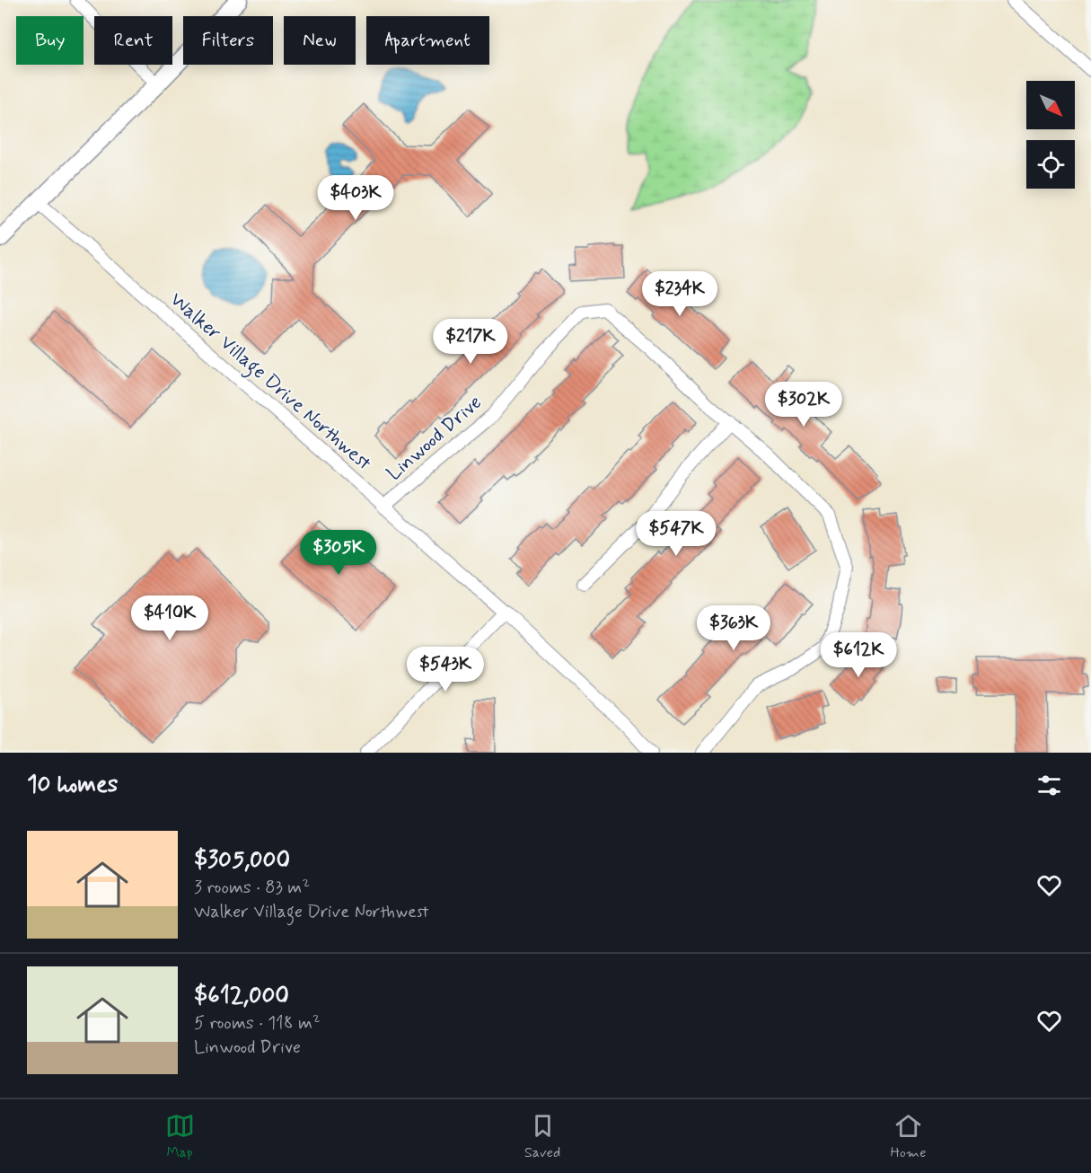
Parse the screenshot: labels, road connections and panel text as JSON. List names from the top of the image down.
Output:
{
  "streets": {
    "street": ["Walker Village Drive Northwest", "Linwood Drive"]
  },
  "crossings": [
    ["Walker Village Drive Northwest", "Linwood Drive"]
  ],
  "north": "bottom right",
  "page": {
    "chip": [
      "Buy",
      "Rent",
      "Filters",
      "New",
      "Apartment"
    ],
    "price": [
      "$403K",
      "$234K",
      "$217K",
      "$302K",
      "$547K",
      "$305K",
      "$410K",
      "$363K",
      "$612K",
      "$543K"
    ],
    "heading": "10 homes",
    "list": [
      {
        "name": "$305,000",
        "note": "3 rooms · 83 m² · Walker Village Drive Northwest"
      },
      {
        "name": "$612,000",
        "note": "5 rooms · 118 m² · Linwood Drive"
      }
    ],
    "tabs": ["Map", "Saved", "Home"]
  }
}
